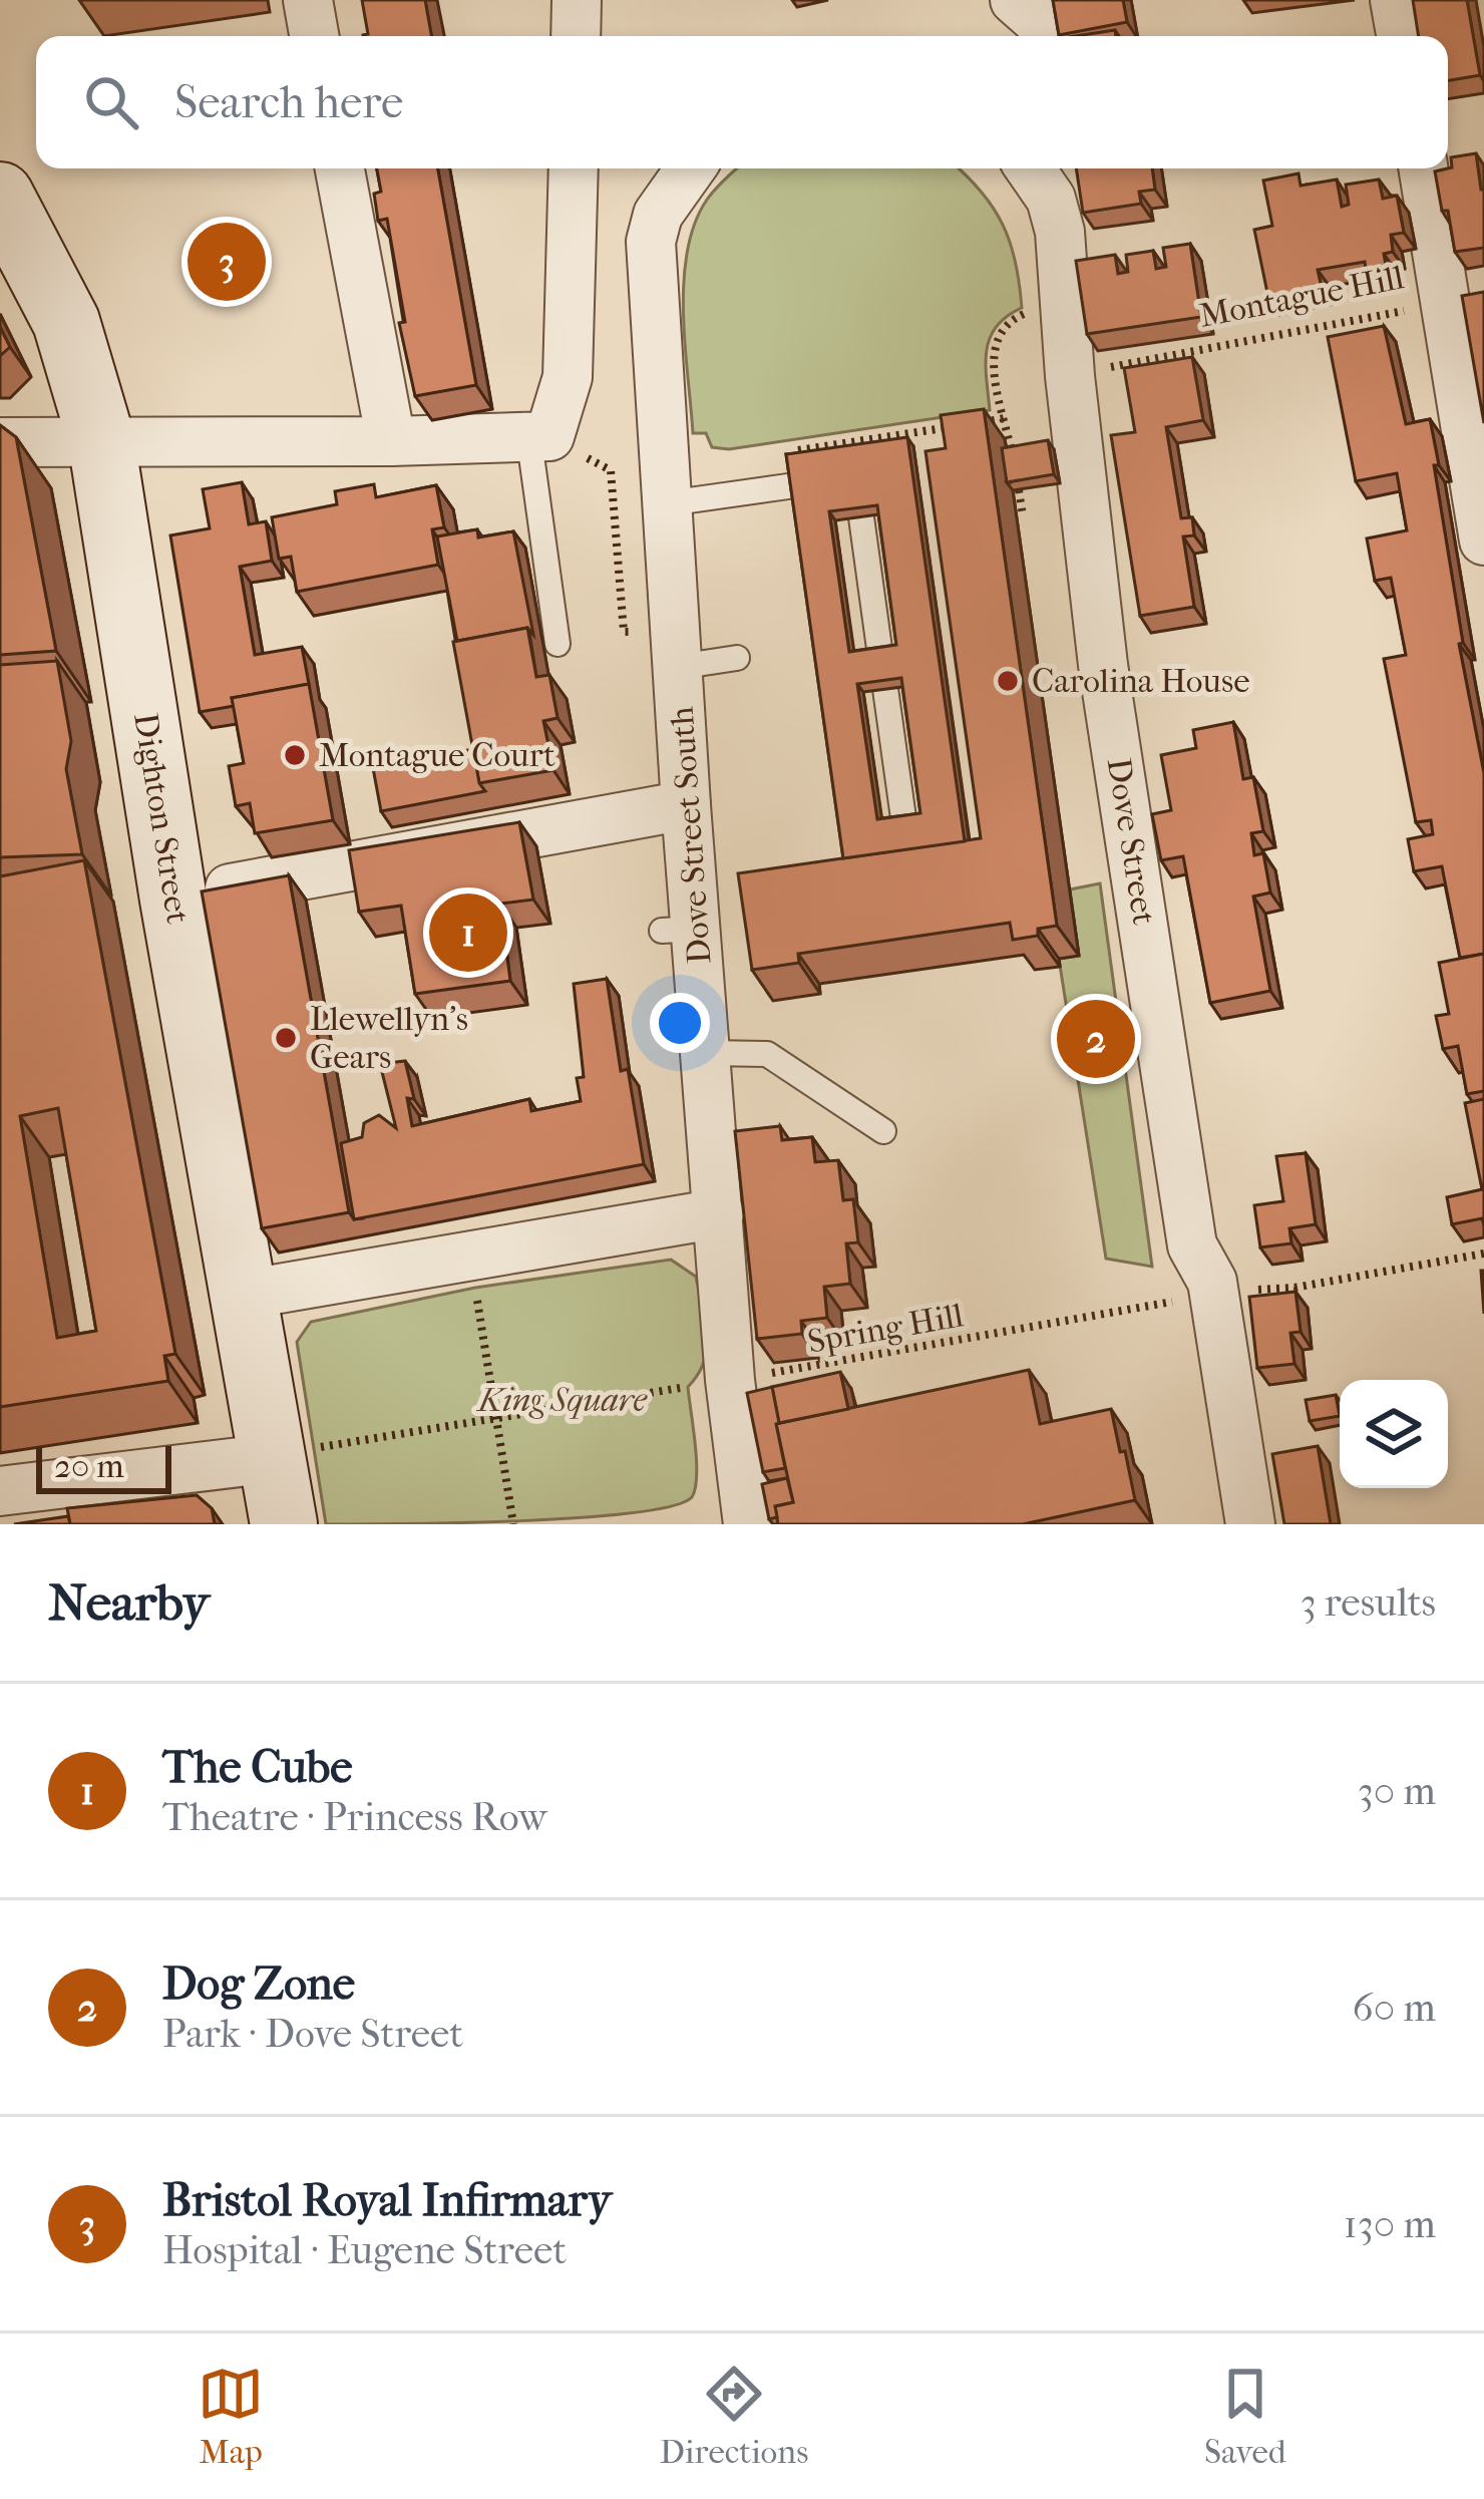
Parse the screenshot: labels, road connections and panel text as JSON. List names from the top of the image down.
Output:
{
  "streets": {
    "main road": ["Dighton Street"],
    "street": ["Dove Street South", "Dove Street"],
    "path": ["Montague Hill", "Spring Hill"]
  },
  "crossings": [
    ["Dighton Street", "Spring Hill"],
    ["Dove Street South", "Spring Hill"]
  ],
  "parks": ["King Square"],
  "places": ["Carolina House", "Montague Court", "Llewellyn's Gears"],
  "scale_bar": "20 m",
  "page": {
    "search": "Search here",
    "pins": ["3", "1", "2"],
    "scale": "20 m",
    "heading": ["Nearby", "3 results"],
    "list": [
      {
        "mark": "1",
        "name": "The Cube",
        "note": "Theatre · Princess Row",
        "value": "30 m"
      },
      {
        "mark": "2",
        "name": "Dog Zone",
        "note": "Park · Dove Street",
        "value": "60 m"
      },
      {
        "mark": "3",
        "name": "Bristol Royal Infirmary",
        "note": "Hospital · Eugene Street",
        "value": "130 m"
      }
    ],
    "nav": ["Map", "Directions", "Saved"]
  }
}
